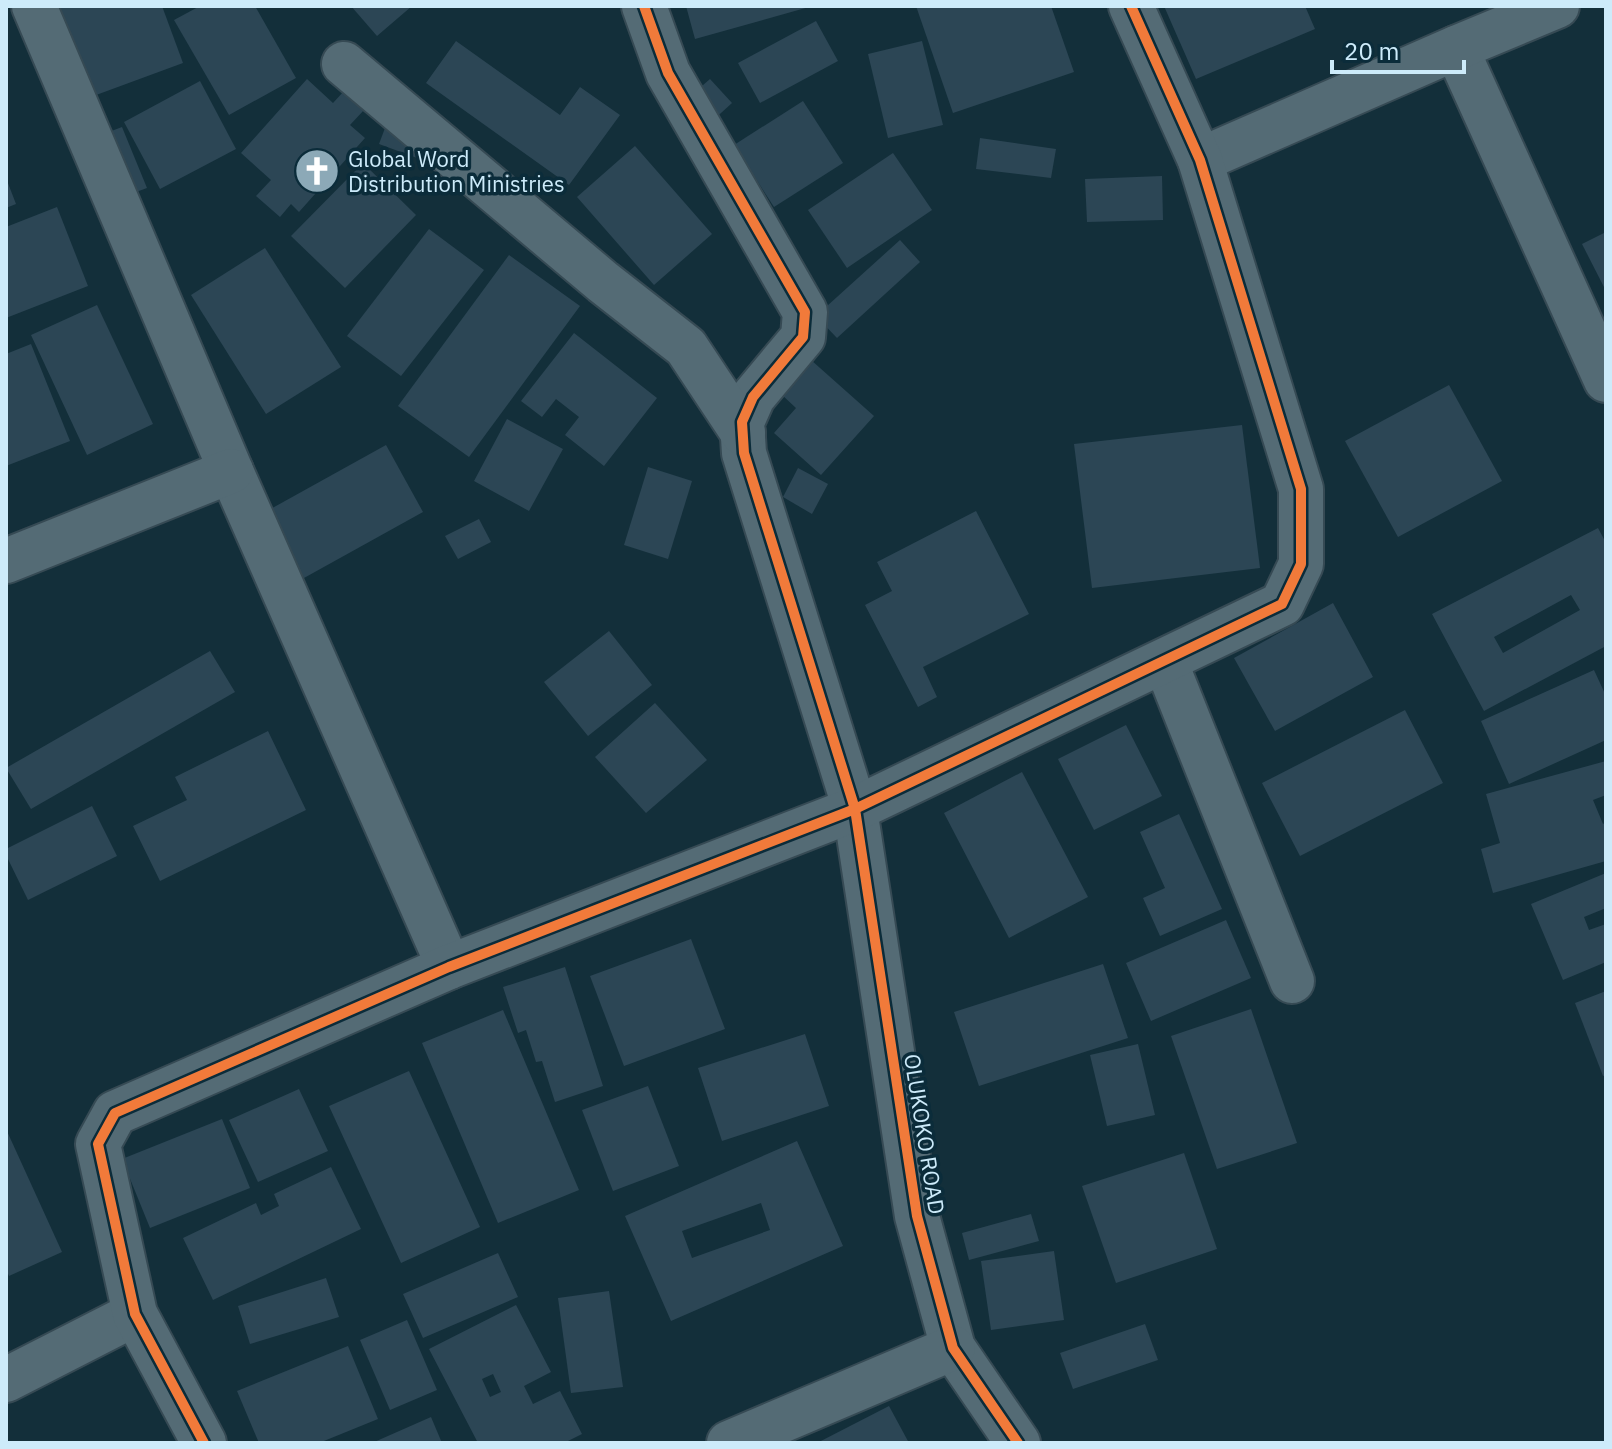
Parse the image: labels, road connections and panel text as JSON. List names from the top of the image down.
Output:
{
  "streets": {
    "street": ["OLUKOKO ROAD"]
  },
  "places": {
    "church": ["Global Word Distribution Ministries"]
  },
  "scale_bar": "20 m"
}
